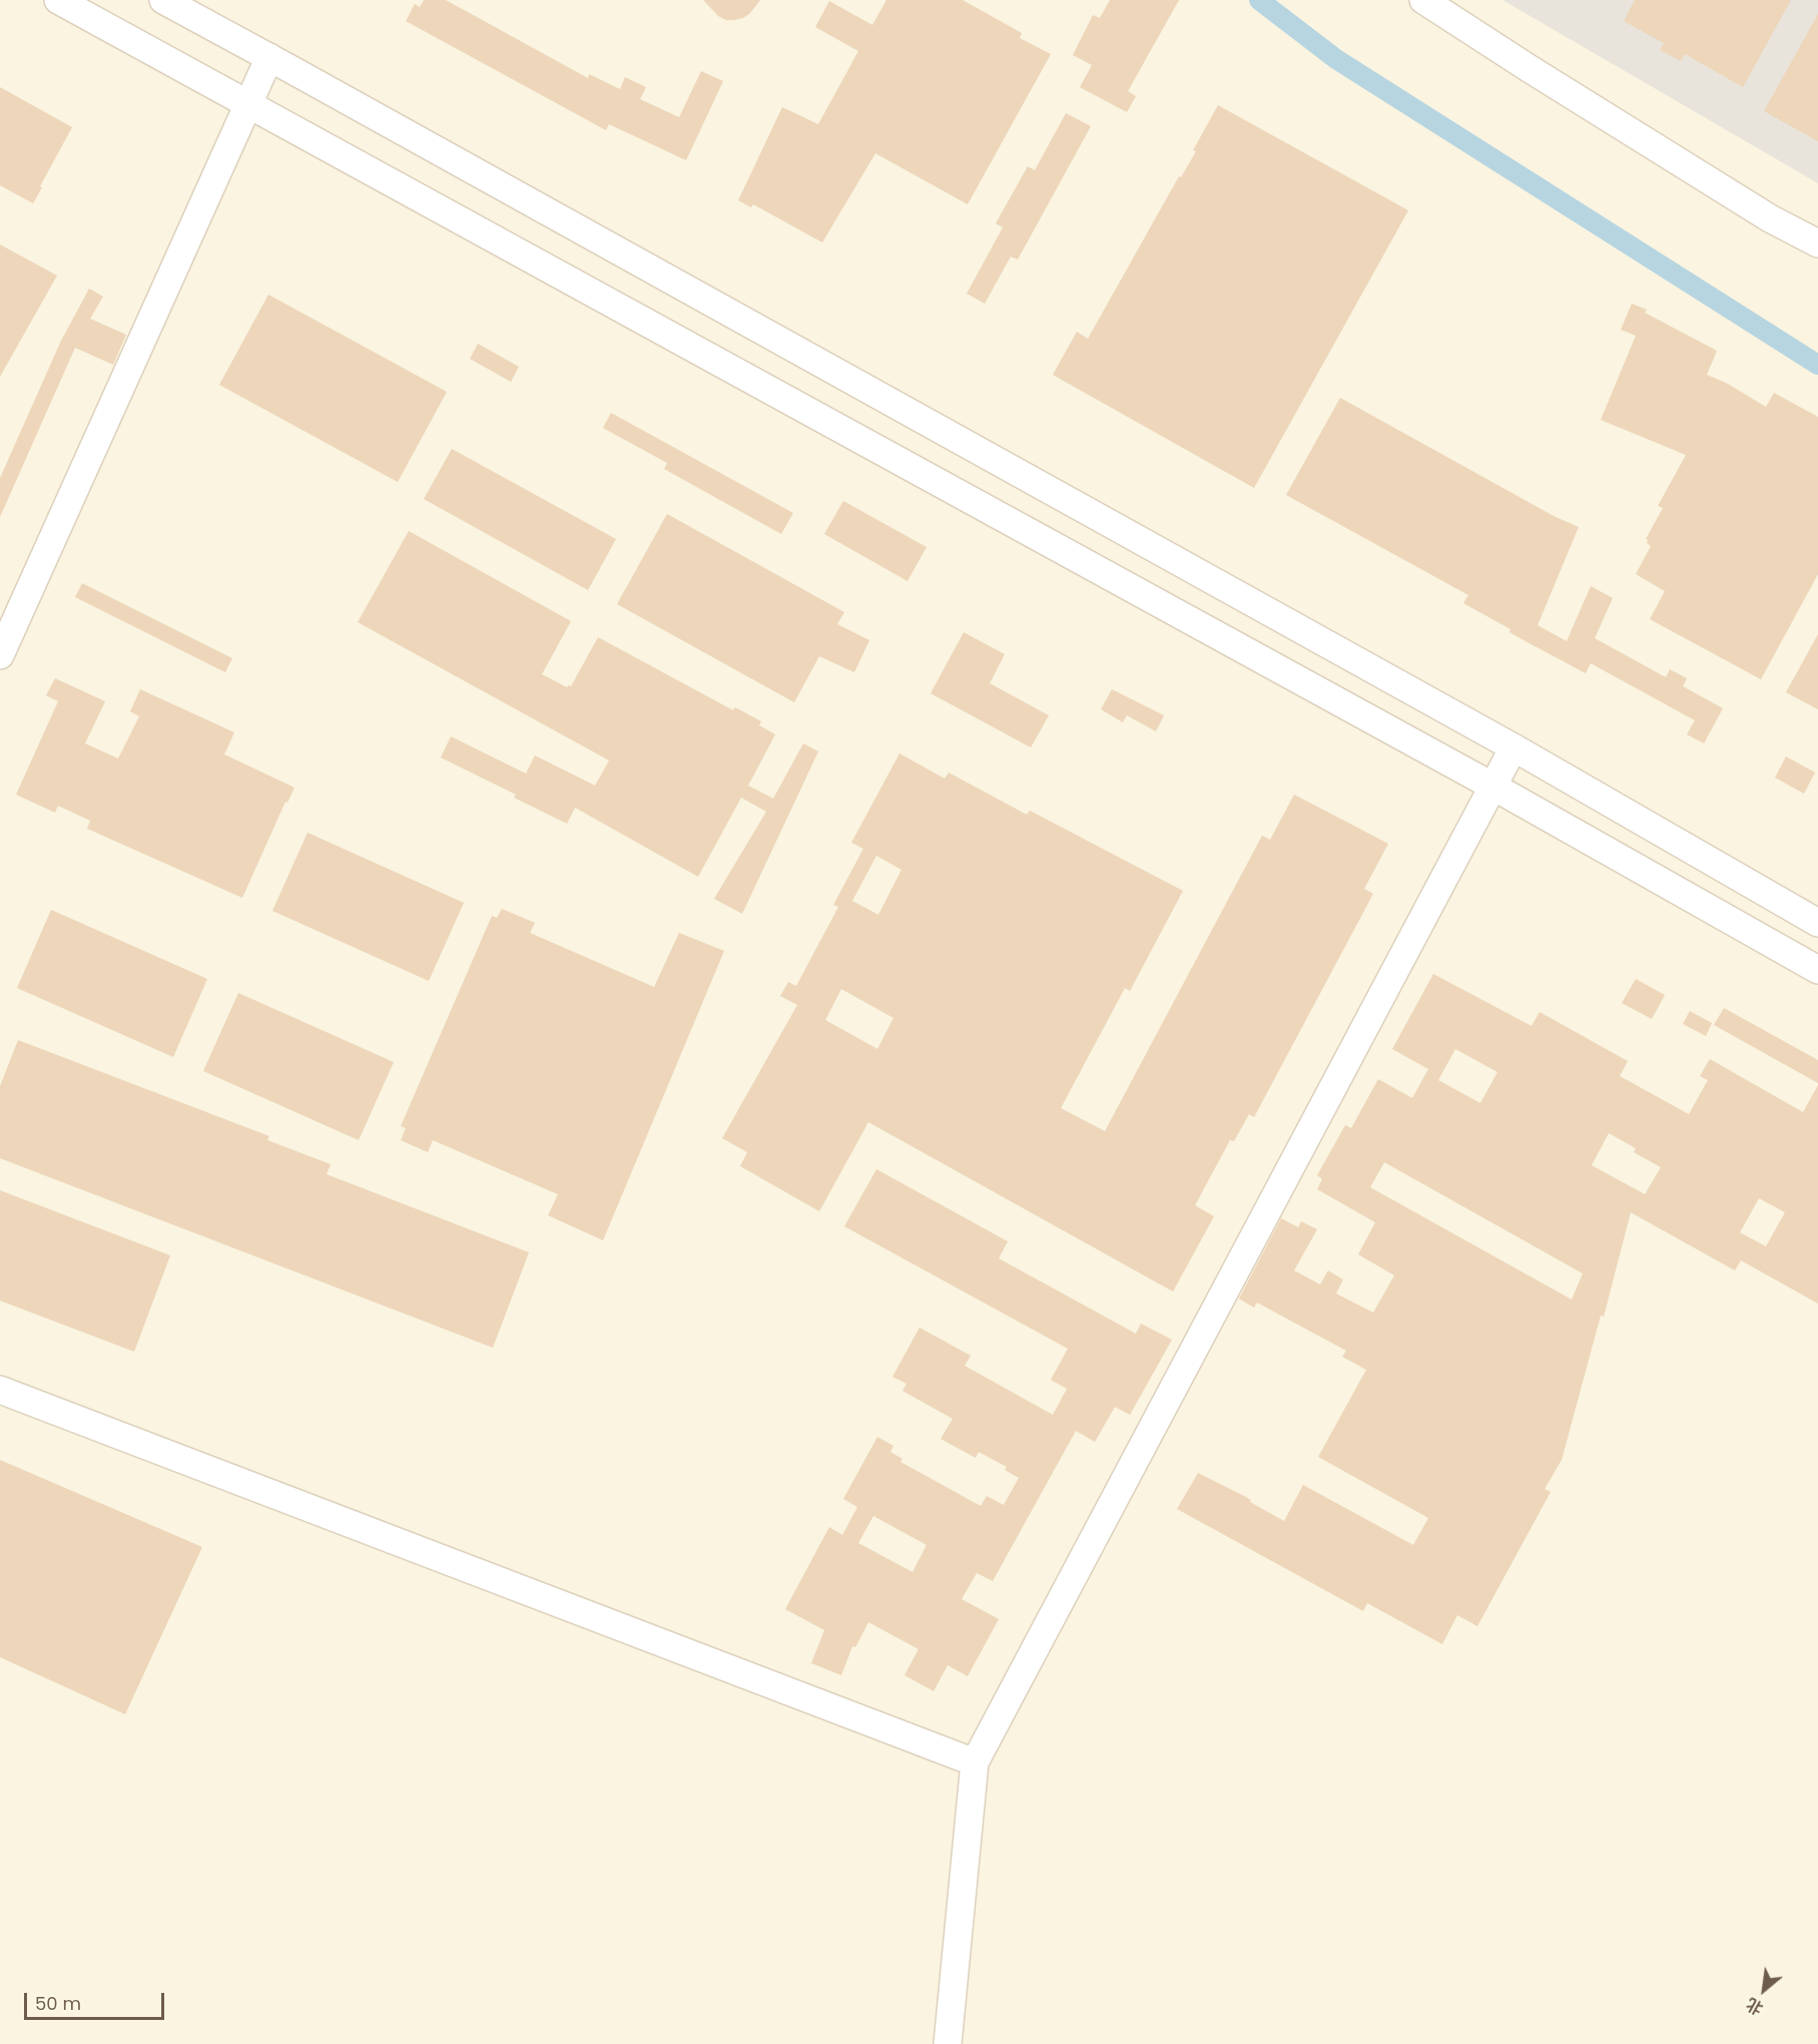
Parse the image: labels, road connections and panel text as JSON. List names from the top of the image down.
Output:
{
  "scale_bar": "50 m",
  "north": "bottom left"
}
